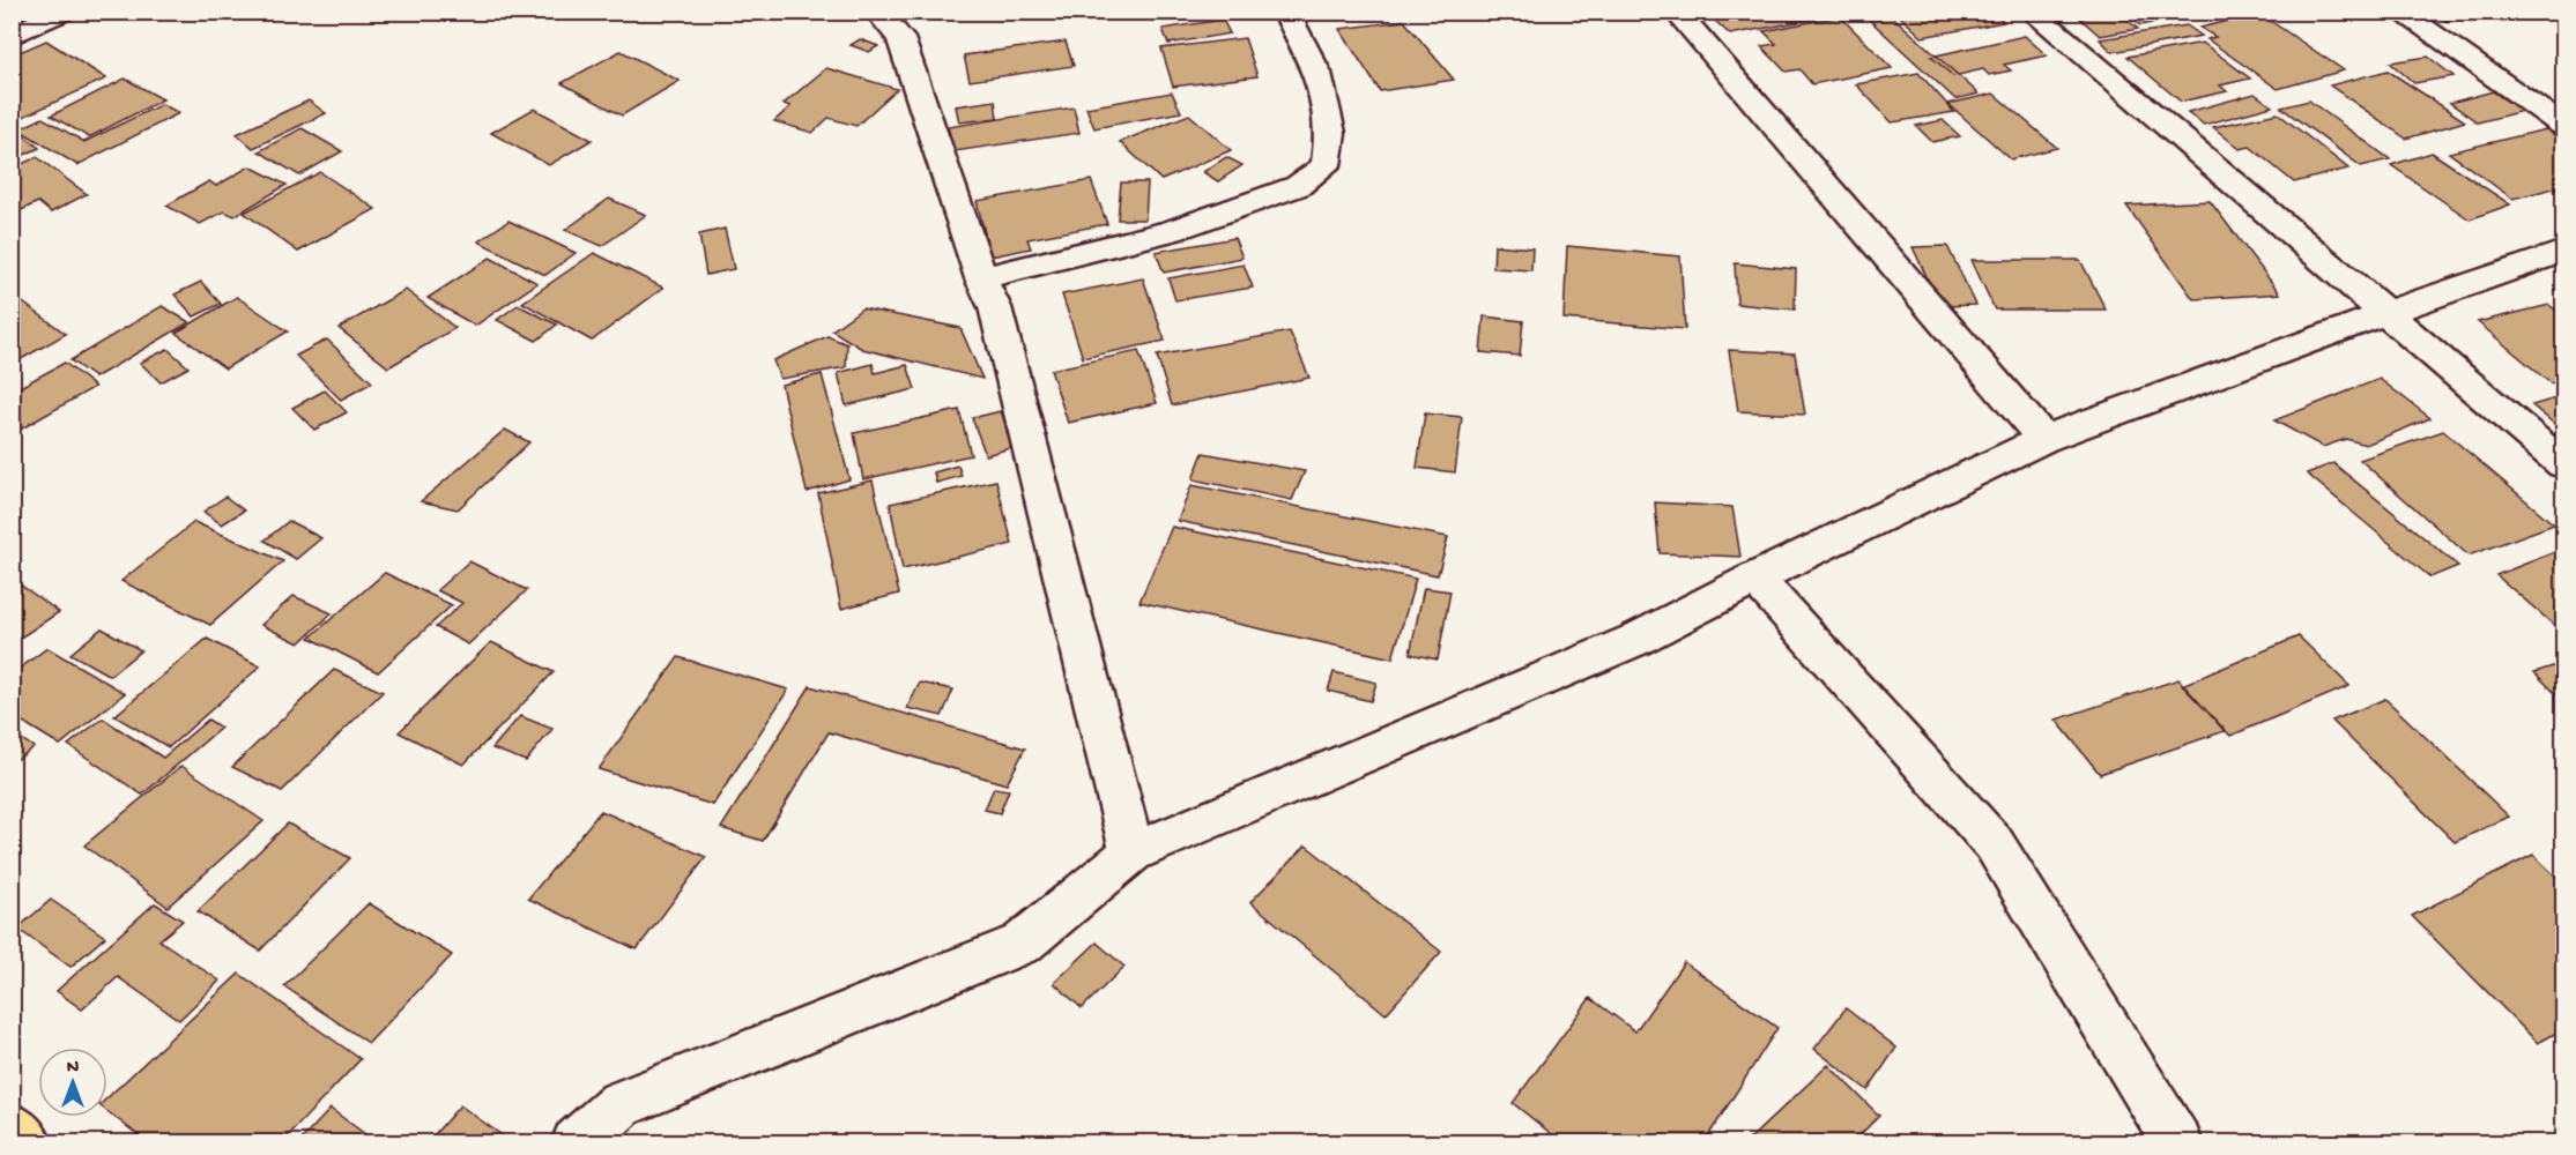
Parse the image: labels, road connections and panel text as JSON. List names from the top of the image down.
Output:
{
  "north": "top"
}
